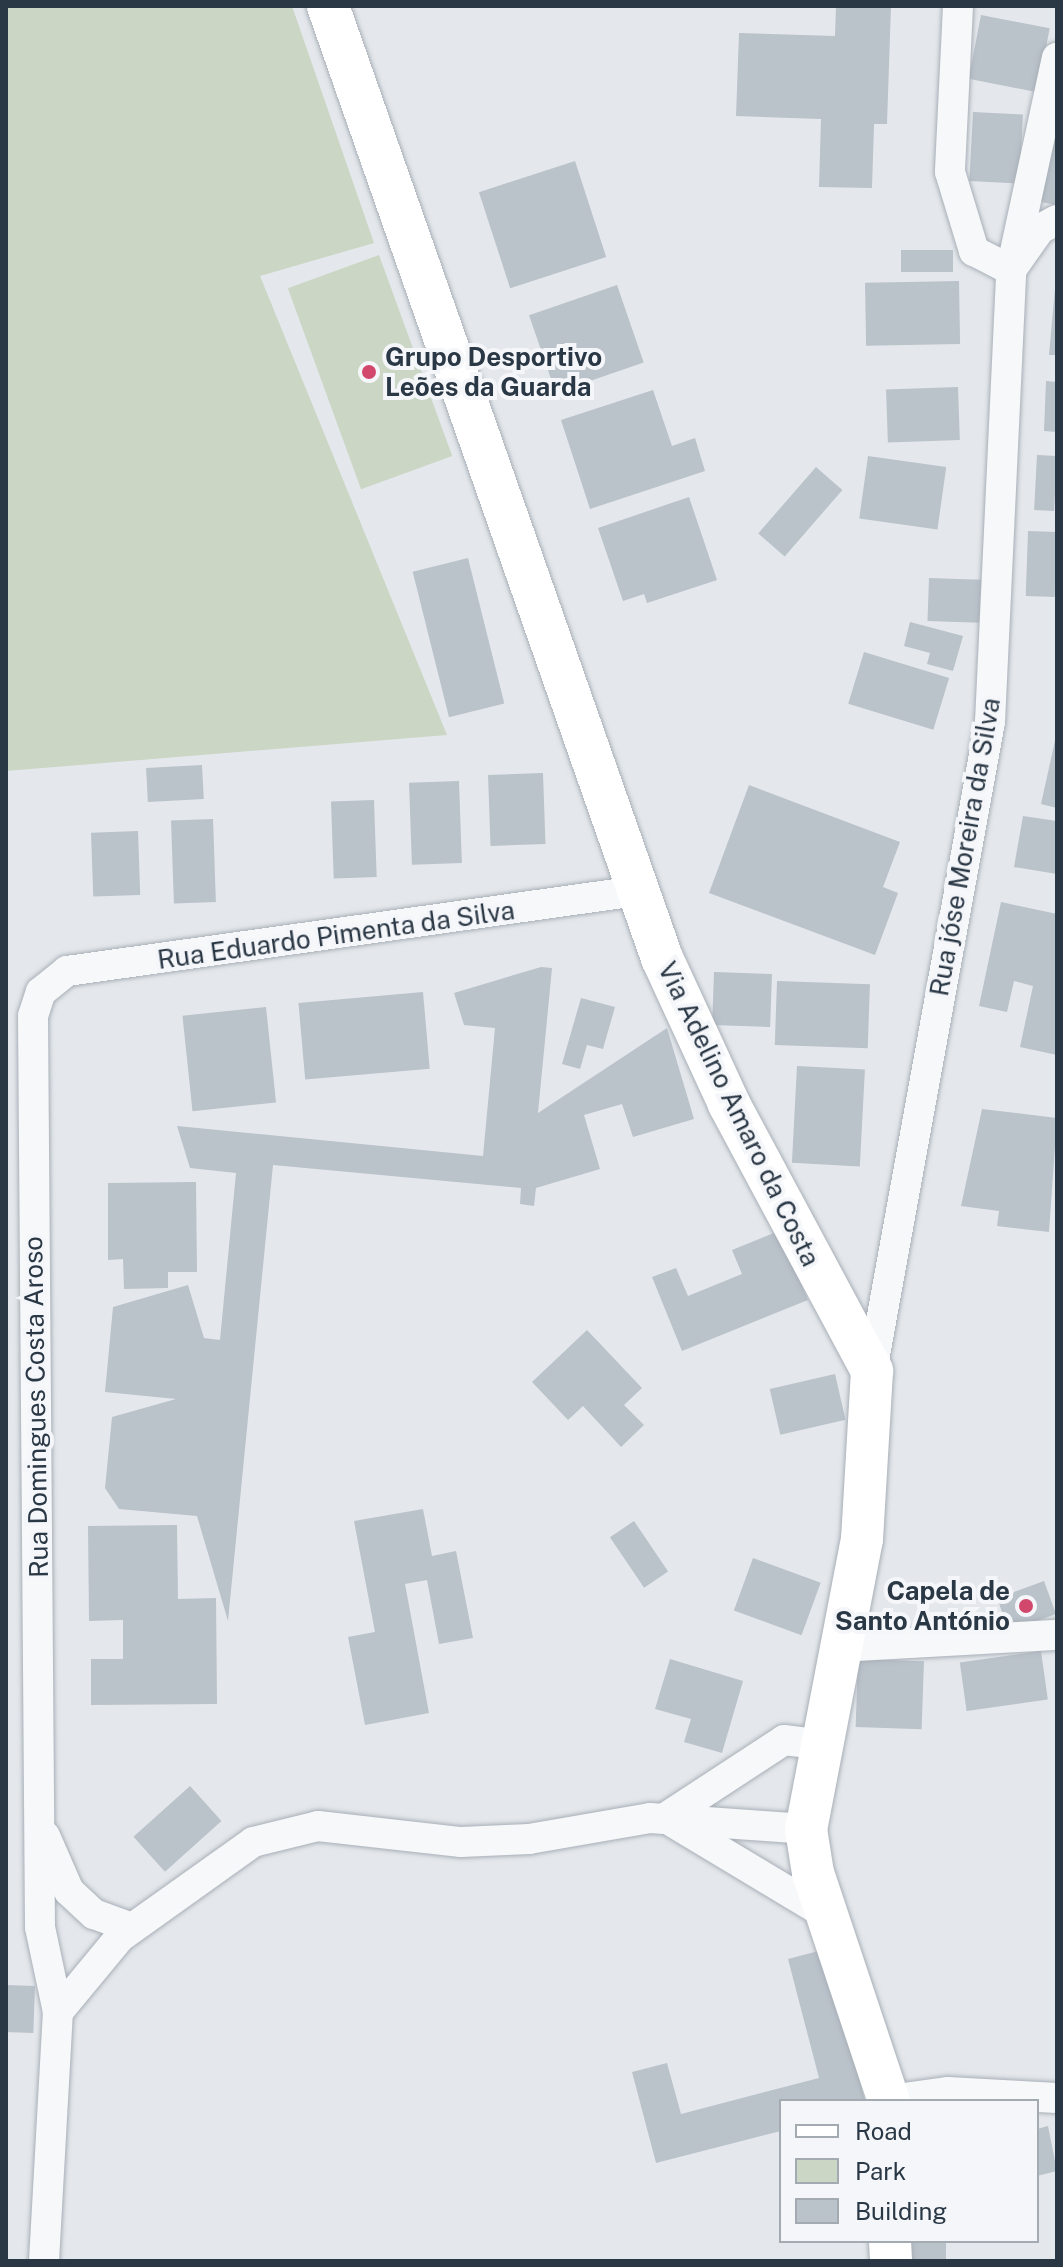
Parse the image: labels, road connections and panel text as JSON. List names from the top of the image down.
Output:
{
  "streets": {
    "main road": ["Via Adelino Amaro da Costa"],
    "street": ["Rua jóse Moreira da Silva", "Rua Eduardo Pimenta da Silva", "Rua Domingues Costa Aroso"]
  },
  "crossings": [
    ["Rua jóse Moreira da Silva", "Via Adelino Amaro da Costa"],
    ["Rua Eduardo Pimenta da Silva", "Via Adelino Amaro da Costa"],
    ["Rua Eduardo Pimenta da Silva", "Rua Domingues Costa Aroso"]
  ],
  "places": ["Grupo Desportivo Leões da Guarda", "Capela de Santo António"],
  "legend": ["Road", "Park", "Building"]
}
